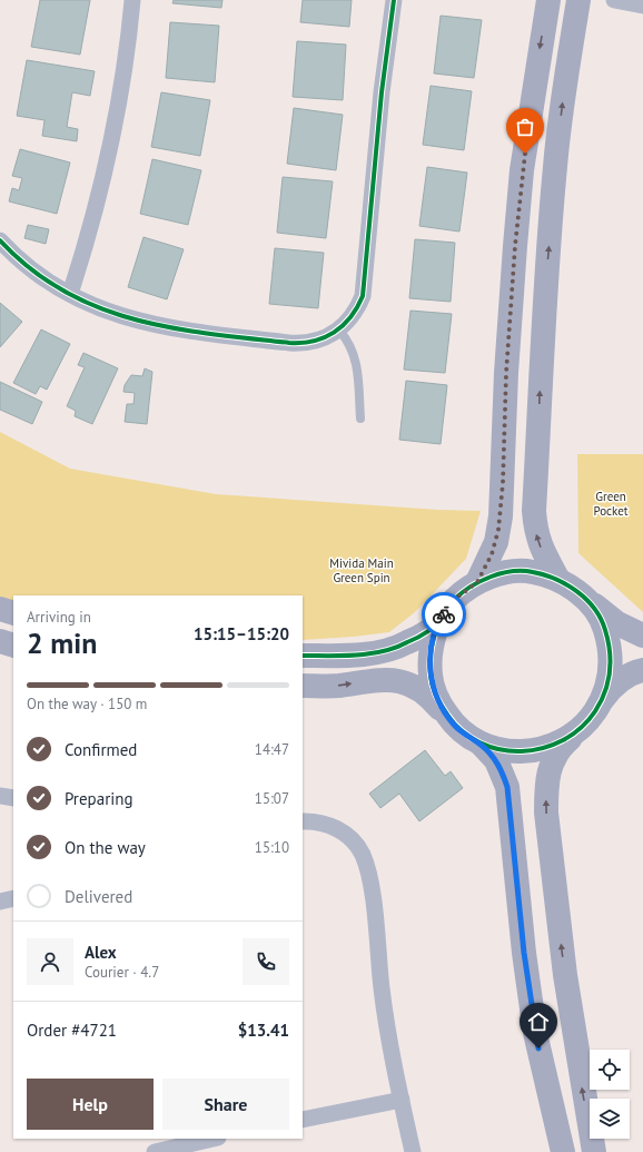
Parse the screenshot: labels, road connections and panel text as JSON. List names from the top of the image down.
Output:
{
  "parks": ["Green Pocket", "Mivida Main Green Spin"],
  "page": {
    "heading": ["2 min", "Arriving in", "15:15–15:20"],
    "panel": [
      "Alex",
      "Courier · 4.7",
      "Order #4721",
      "$13.41"
    ],
    "bar": "On the way · 150 m",
    "list": [
      ["Confirmed", "14:47"],
      ["Preparing", "15:07"],
      ["On the way", "15:10"],
      "Delivered"
    ],
    "buttons": ["Help", "Share"]
  }
}
